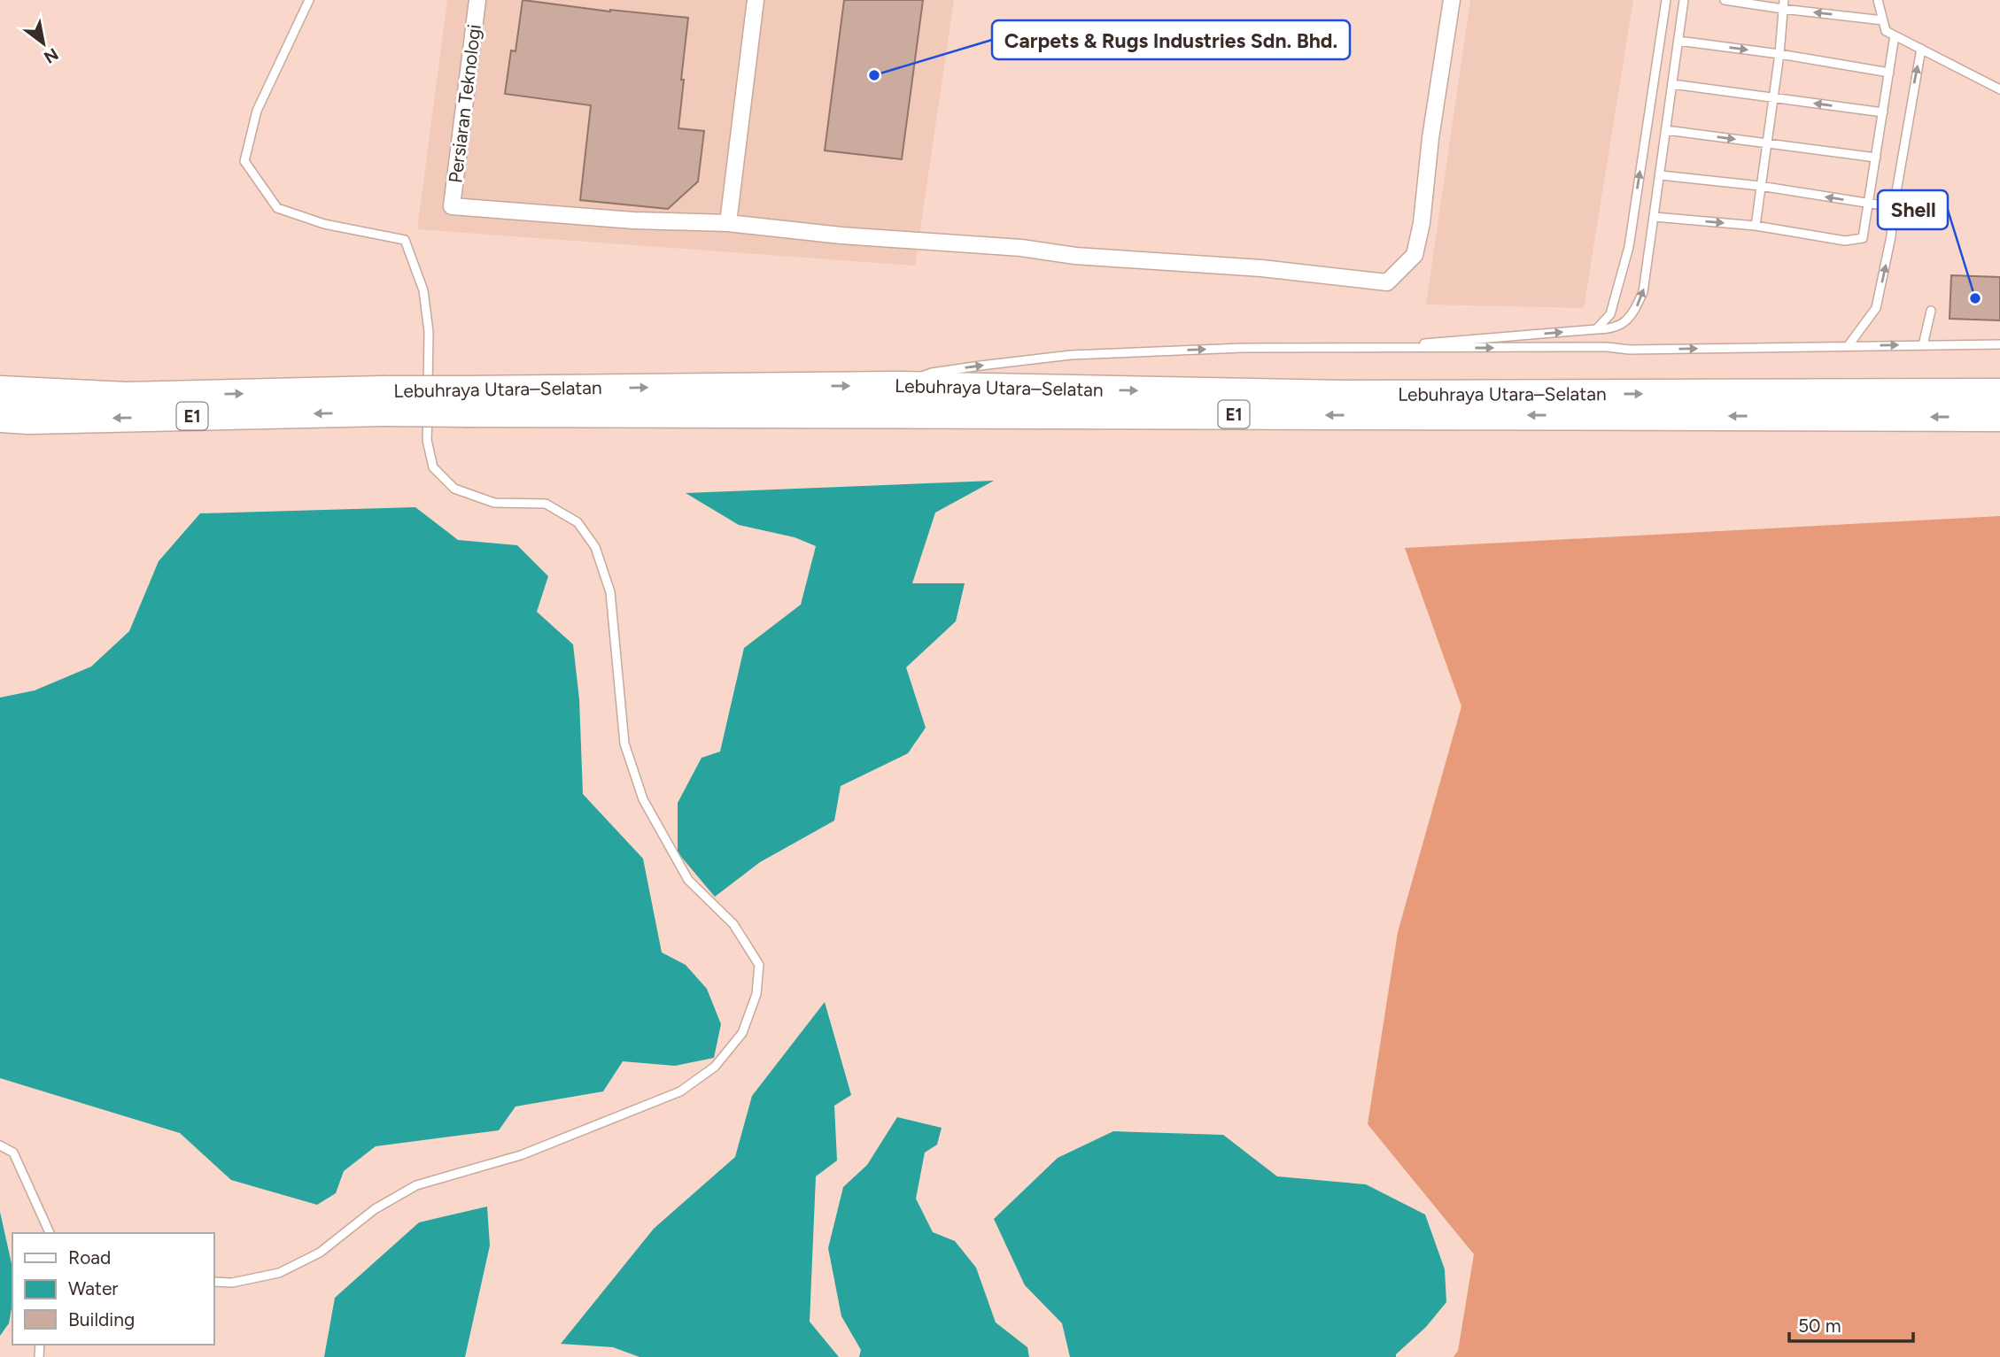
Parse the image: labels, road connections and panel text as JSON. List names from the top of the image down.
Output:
{
  "streets": {
    "highway": ["Lebuhraya Utara–Selatan", "E1"],
    "street": ["Persiaran Teknologi"]
  },
  "places": ["Carpets & Rugs Industries Sdn. Bhd.", "Shell"],
  "legend": ["Road", "Water", "Building"],
  "scale_bar": "50 m",
  "north": "bottom right"
}
